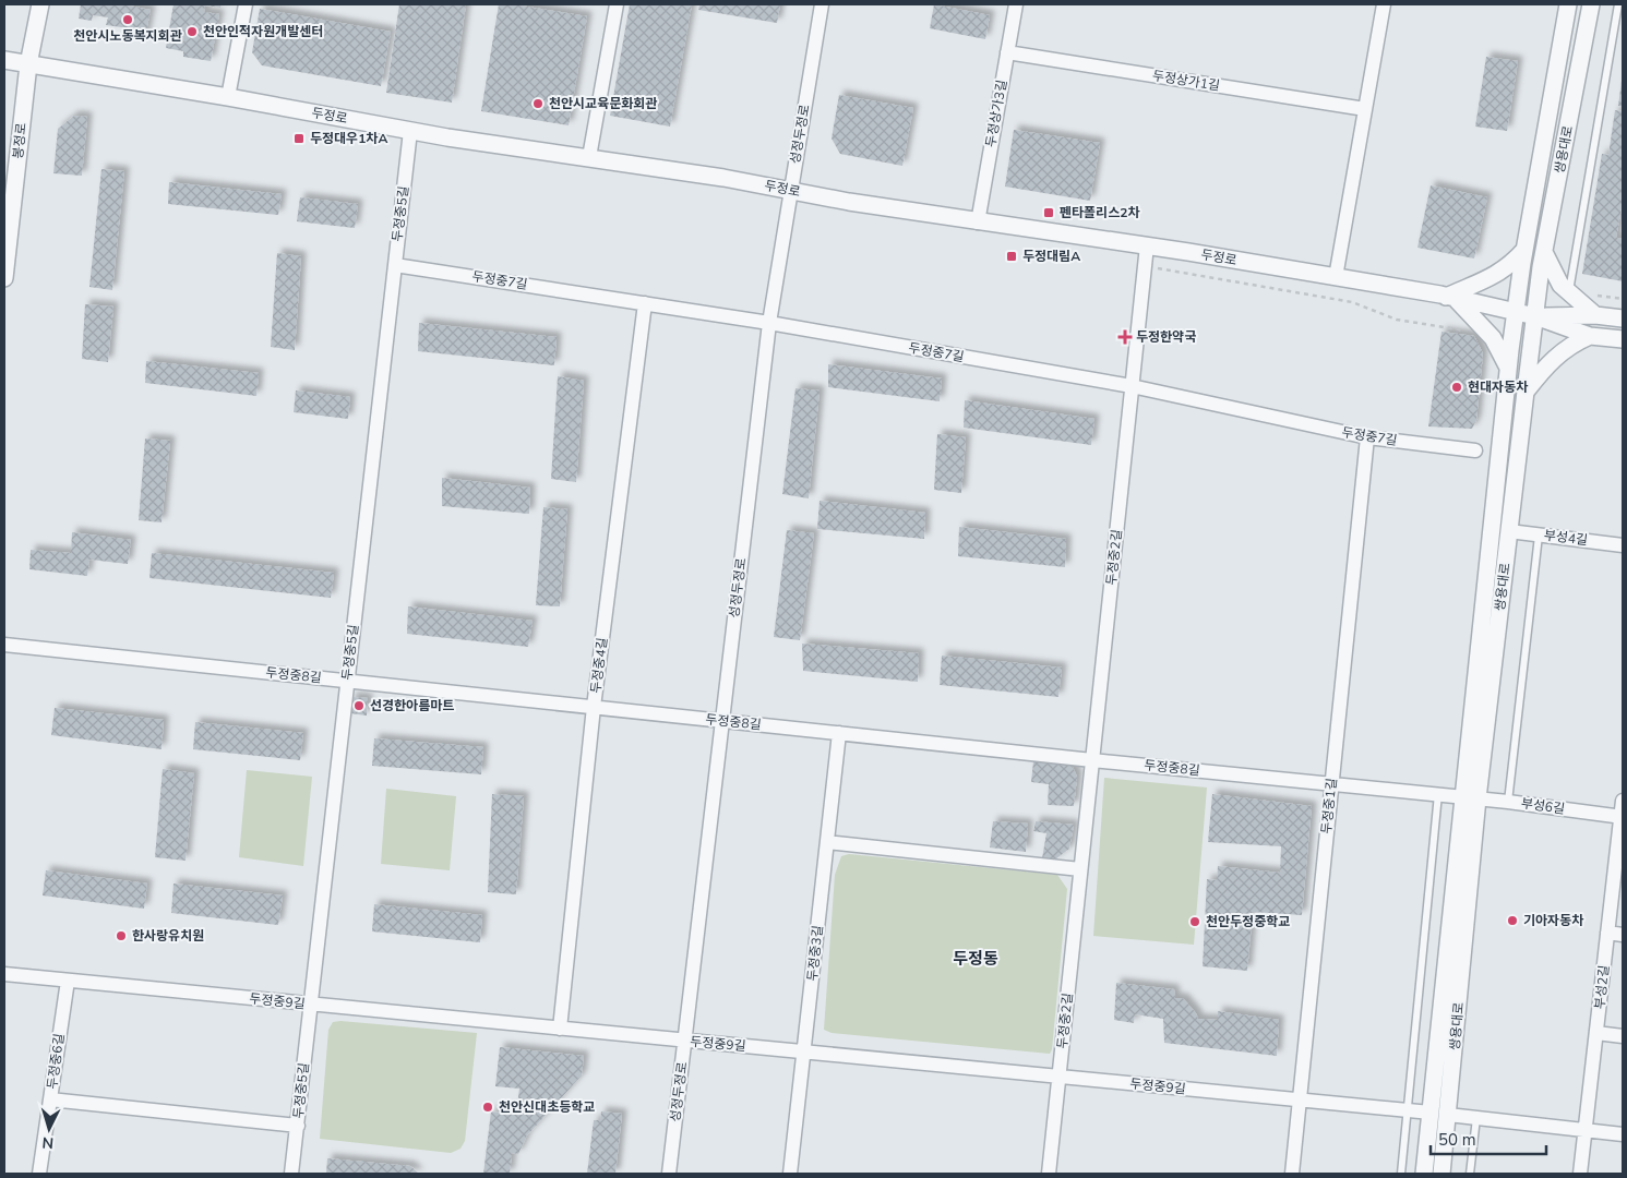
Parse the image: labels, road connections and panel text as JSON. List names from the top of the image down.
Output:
{
  "streets": {
    "street": [
      "두정상가1길",
      "두정상가3길",
      "두정로",
      "성정두정로",
      "봉정로",
      "쌍용대로",
      "두정중5길",
      "두정중7길",
      "부성4길",
      "두정중2길",
      "두정중4길",
      "두정중8길",
      "두정중1길",
      "부성6길",
      "두정중3길",
      "부성2길",
      "두정중9길",
      "두정중6길"
    ]
  },
  "crossings": [
    ["두정상가1길", "두정상가3길"],
    ["두정상가3길", "두정로"],
    ["두정로", "성정두정로"],
    ["두정로", "봉정로"],
    ["두정로", "쌍용대로"],
    ["두정로", "두정중5길"],
    ["두정로", "두정중2길"],
    ["성정두정로", "두정중7길"],
    ["성정두정로", "두정중8길"],
    ["성정두정로", "두정중9길"],
    ["쌍용대로", "부성4길"],
    ["쌍용대로", "두정중8길"],
    ["쌍용대로", "부성6길"],
    ["쌍용대로", "두정중9길"],
    ["두정중5길", "두정중7길"],
    ["두정중5길", "두정중8길"],
    ["두정중5길", "두정중9길"],
    ["두정중7길", "두정중2길"],
    ["두정중7길", "두정중4길"],
    ["두정중7길", "두정중1길"],
    ["두정중2길", "두정중8길"],
    ["두정중2길", "두정중9길"],
    ["두정중4길", "두정중8길"],
    ["두정중4길", "두정중9길"],
    ["두정중8길", "두정중1길"],
    ["두정중8길", "부성6길"],
    ["두정중8길", "두정중3길"],
    ["두정중1길", "두정중9길"],
    ["부성6길", "부성2길"],
    ["두정중3길", "두정중9길"],
    ["두정중9길", "두정중6길"]
  ],
  "districts": ["두정동"],
  "places": {
    "other": [
      "천안시노동복지회관",
      "천안인적자원개발센터",
      "천안시교육문화회관",
      "현대자동차",
      "선경한아름마트",
      "기아자동차",
      "천안두정중학교",
      "한사랑유치원",
      "천안신대초등학교"
    ],
    "transit": ["두정대우1차A", "펜타폴리스2차", "두정대림A"],
    "health": ["두정한약국"]
  },
  "scale_bar": "50 m",
  "north": "bottom"
}
